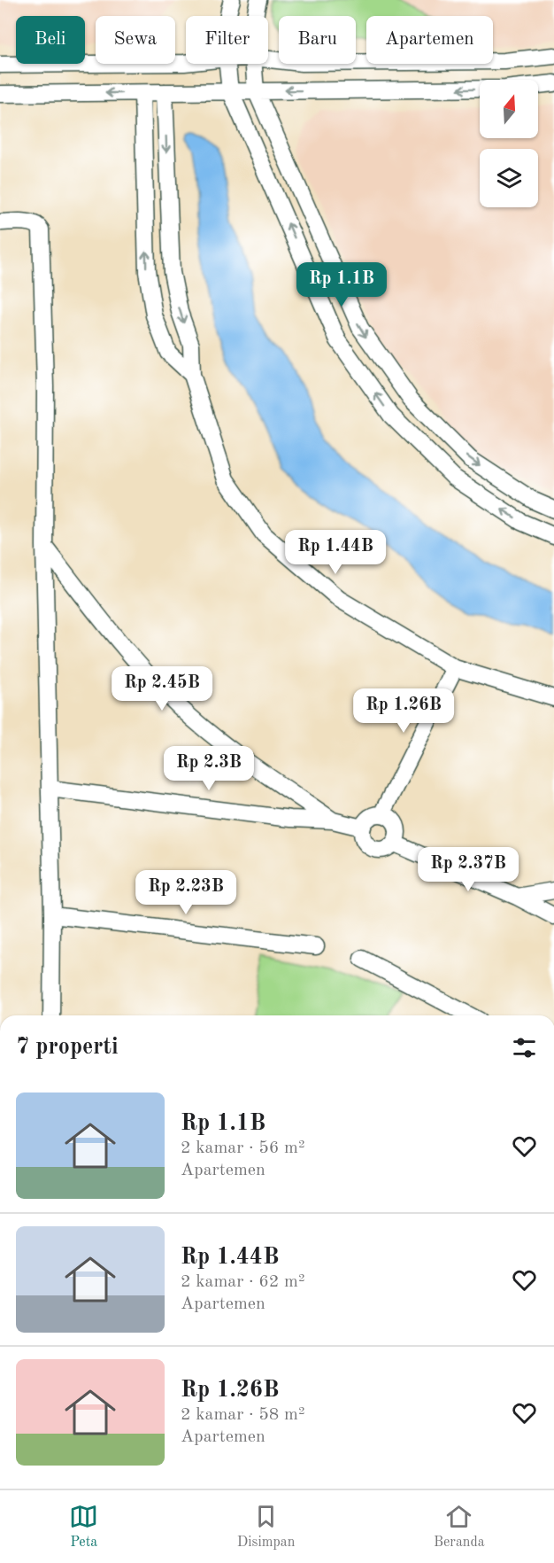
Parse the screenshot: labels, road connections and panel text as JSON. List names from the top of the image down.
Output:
{
  "north": "top",
  "page": {
    "chip": [
      "Beli",
      "Sewa",
      "Filter",
      "Baru",
      "Apartemen"
    ],
    "price": [
      "Rp 1.1B",
      "Rp 1.44B",
      "Rp 2.45B",
      "Rp 1.26B",
      "Rp 2.3B",
      "Rp 2.37B",
      "Rp 2.23B"
    ],
    "heading": "7 properti",
    "list": [
      {
        "name": "Rp 1.1B",
        "note": "2 kamar · 56 m² · Apartemen"
      },
      {
        "name": "Rp 1.44B",
        "note": "2 kamar · 62 m² · Apartemen"
      },
      {
        "name": "Rp 1.26B",
        "note": "2 kamar · 58 m² · Apartemen"
      }
    ],
    "tabs": ["Peta", "Disimpan", "Beranda"]
  }
}
